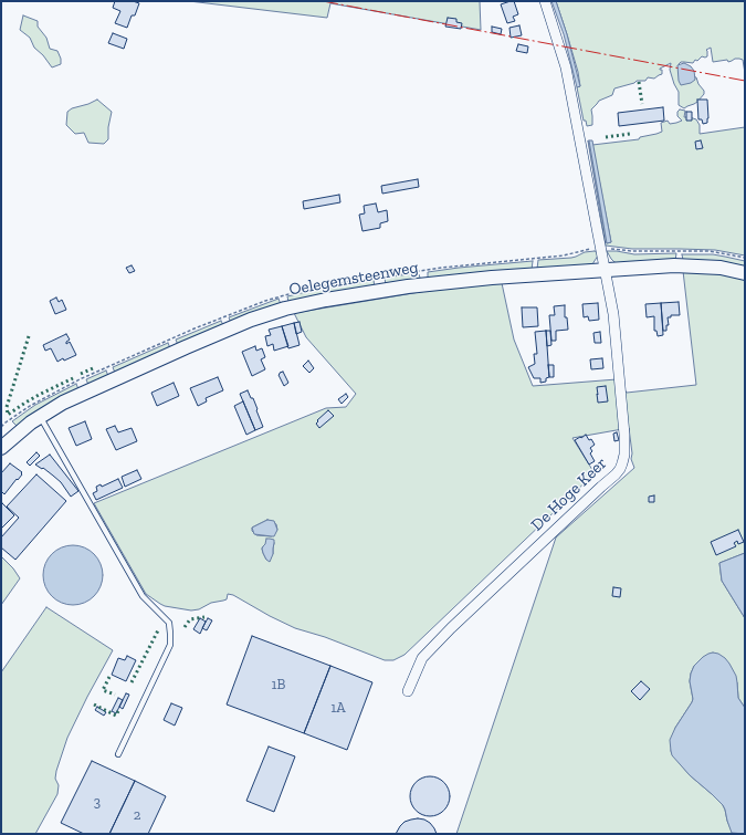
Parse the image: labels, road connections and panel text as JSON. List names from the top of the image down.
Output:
{
  "streets": {
    "street": ["Oelegemsteenweg", "De Hoge Keer"]
  },
  "crossings": [
    ["Oelegemsteenweg", "De Hoge Keer"]
  ],
  "house_numbers": [
    "1B",
    "1A",
    "3",
    "2"
  ]
}
